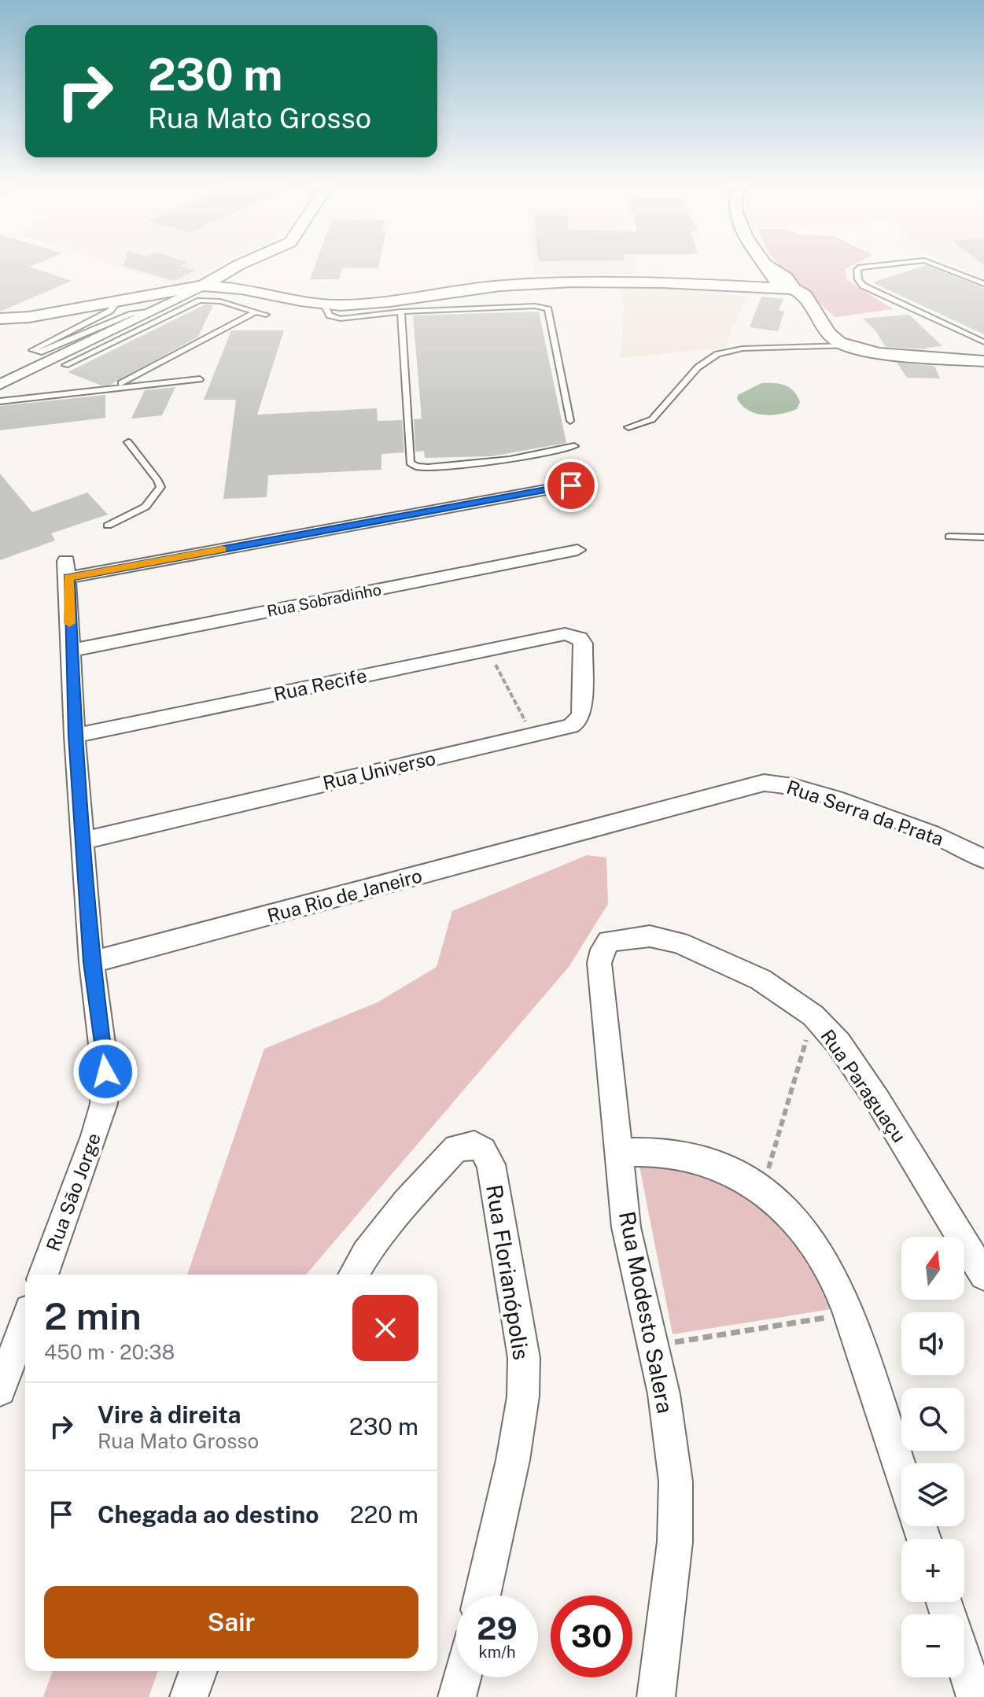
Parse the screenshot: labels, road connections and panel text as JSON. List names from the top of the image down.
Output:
{
  "streets": {
    "street": [
      "Rua Sobradinho",
      "Rua Recife",
      "Rua Universo",
      "Rua Serra da Prata",
      "Rua Rio de Janeiro",
      "Rua Paraguaçu",
      "Rua São Jorge",
      "Rua Florianópolis",
      "Rua Modesto Salera"
    ]
  },
  "crossings": [
    ["Rua Sobradinho", "Rua São Jorge"],
    ["Rua Recife", "Rua Universo"],
    ["Rua Recife", "Rua São Jorge"],
    ["Rua Universo", "Rua São Jorge"],
    ["Rua Serra da Prata", "Rua Rio de Janeiro"],
    ["Rua Rio de Janeiro", "Rua São Jorge"],
    ["Rua Paraguaçu", "Rua Modesto Salera"]
  ],
  "north": "top",
  "page": {
    "turn": ["230 m", "Rua Mato Grosso"],
    "map_buttons": ["+", "−"],
    "heading": ["2 min", "450 m · 20:38"],
    "list": [
      {
        "name": "Vire à direita",
        "note": "Rua Mato Grosso",
        "value": "230 m"
      },
      {
        "name": "Chegada ao destino",
        "value": "220 m"
      }
    ],
    "buttons": "Sair",
    "speed": "29 km/h",
    "limit": "30"
  }
}
